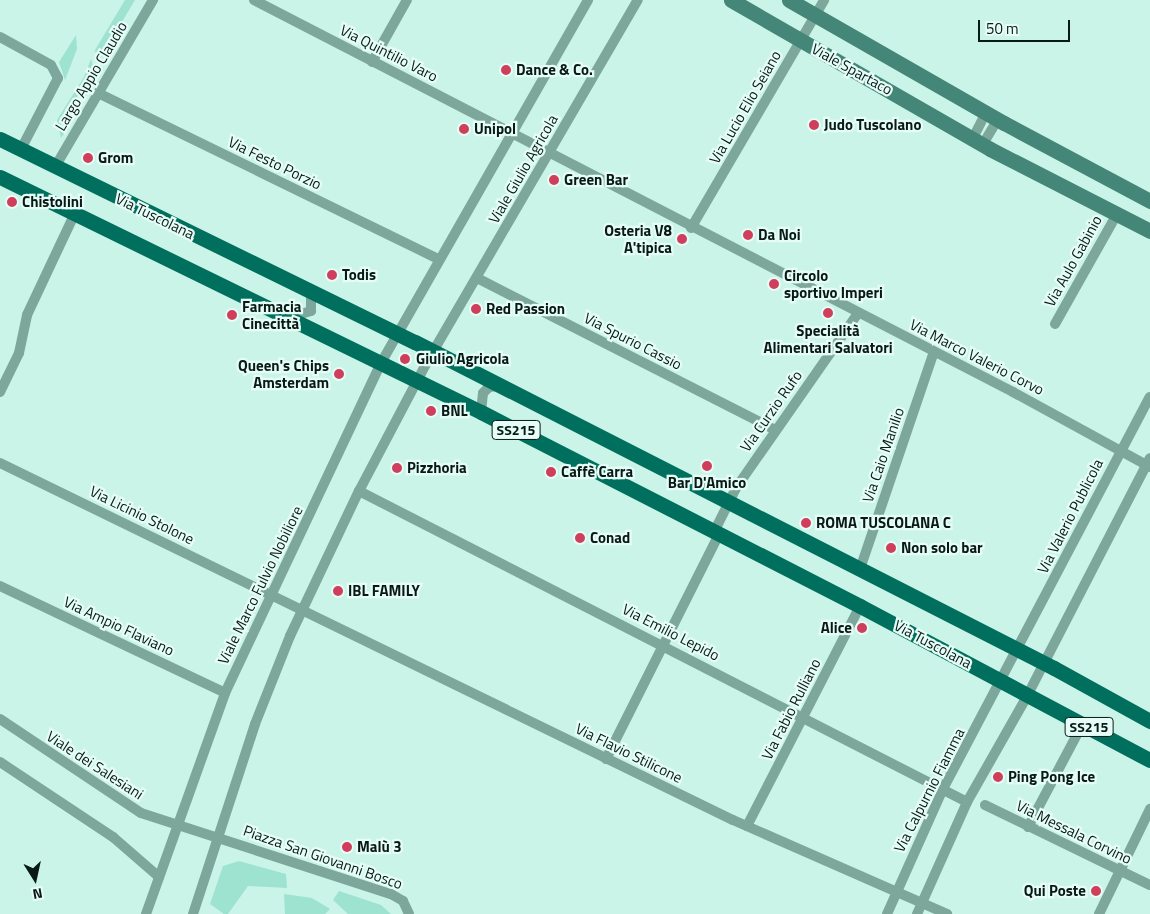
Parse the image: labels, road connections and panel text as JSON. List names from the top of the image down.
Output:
{
  "streets": {
    "main road": ["Via Tuscolana", "SS215"],
    "street": [
      "Via Quintilio Varo",
      "Viale Spartaco",
      "Largo Appio Claudio",
      "Via Lucio Elio Seiano",
      "Via Festo Porzio",
      "Viale Giulio Agricola",
      "Via Aulo Gabinio",
      "Via Spurio Cassio",
      "Via Marco Valerio Corvo",
      "Via Curzio Rufo",
      "Via Caio Manilio",
      "Via Licinio Stolone",
      "Via Valerio Publicola",
      "Viale Marco Fulvio Nobiliore",
      "Via Ampio Flaviano",
      "Via Emilio Lepido",
      "Via Fabio Rulliano",
      "Via Flavio Stilicone",
      "Viale dei Salesiani",
      "Via Calpurnio Fiamma",
      "Via Messala Corvino",
      "Piazza San Giovanni Bosco"
    ]
  },
  "crossings": [
    ["Via Quintilio Varo", "Viale Giulio Agricola"],
    ["Via Quintilio Varo", "Via Marco Valerio Corvo"],
    ["Viale Spartaco", "Via Lucio Elio Seiano"],
    ["Viale Spartaco", "Via Aulo Gabinio"],
    ["Largo Appio Claudio", "Via Festo Porzio"],
    ["Largo Appio Claudio", "Via Tuscolana"],
    ["Via Lucio Elio Seiano", "Via Marco Valerio Corvo"],
    ["Via Festo Porzio", "Viale Giulio Agricola"],
    ["Viale Giulio Agricola", "Via Tuscolana"],
    ["Viale Giulio Agricola", "Via Spurio Cassio"],
    ["Viale Giulio Agricola", "Via Marco Valerio Corvo"],
    ["Via Tuscolana", "Via Curzio Rufo"],
    ["Via Tuscolana", "Via Caio Manilio"],
    ["Via Tuscolana", "Via Valerio Publicola"],
    ["Via Tuscolana", "Viale Marco Fulvio Nobiliore"],
    ["Via Tuscolana", "Via Fabio Rulliano"],
    ["Via Tuscolana", "Via Calpurnio Fiamma"],
    ["Via Spurio Cassio", "Via Curzio Rufo"],
    ["Via Marco Valerio Corvo", "Via Curzio Rufo"],
    ["Via Marco Valerio Corvo", "Via Caio Manilio"],
    ["Via Marco Valerio Corvo", "Via Valerio Publicola"],
    ["Via Licinio Stolone", "Viale Marco Fulvio Nobiliore"],
    ["Via Licinio Stolone", "Via Flavio Stilicone"],
    ["Via Valerio Publicola", "Via Calpurnio Fiamma"],
    ["Viale Marco Fulvio Nobiliore", "Via Ampio Flaviano"],
    ["Viale Marco Fulvio Nobiliore", "Viale dei Salesiani"],
    ["Viale Marco Fulvio Nobiliore", "Piazza San Giovanni Bosco"],
    ["Via Emilio Lepido", "Via Fabio Rulliano"],
    ["Via Emilio Lepido", "Via Calpurnio Fiamma"],
    ["Via Fabio Rulliano", "Via Flavio Stilicone"],
    ["Via Flavio Stilicone", "Via Calpurnio Fiamma"],
    ["Viale dei Salesiani", "Piazza San Giovanni Bosco"]
  ],
  "places": [
    "Dance & Co.",
    "Judo Tuscolano",
    "Unipol",
    "Grom",
    "Green Bar",
    "Chistolini",
    "Da Noi",
    "Osteria V8 A'tipica",
    "Todis",
    "Circolo sportivo Imperi",
    "Red Passion",
    "Specialità Alimentari Salvatori",
    "Farmacia Cinecittà",
    "Giulio Agricola",
    "Queen's Chips Amsterdam",
    "BNL",
    "Bar D'Amico",
    "Pizzhoria",
    "Caffè Carra",
    "ROMA TUSCOLANA C",
    "Conad",
    "Non solo bar",
    "IBL FAMILY",
    "Alice",
    "Ping Pong Ice",
    "Malù 3",
    "Qui Poste"
  ],
  "scale_bar": "50 m",
  "north": "bottom"
}
